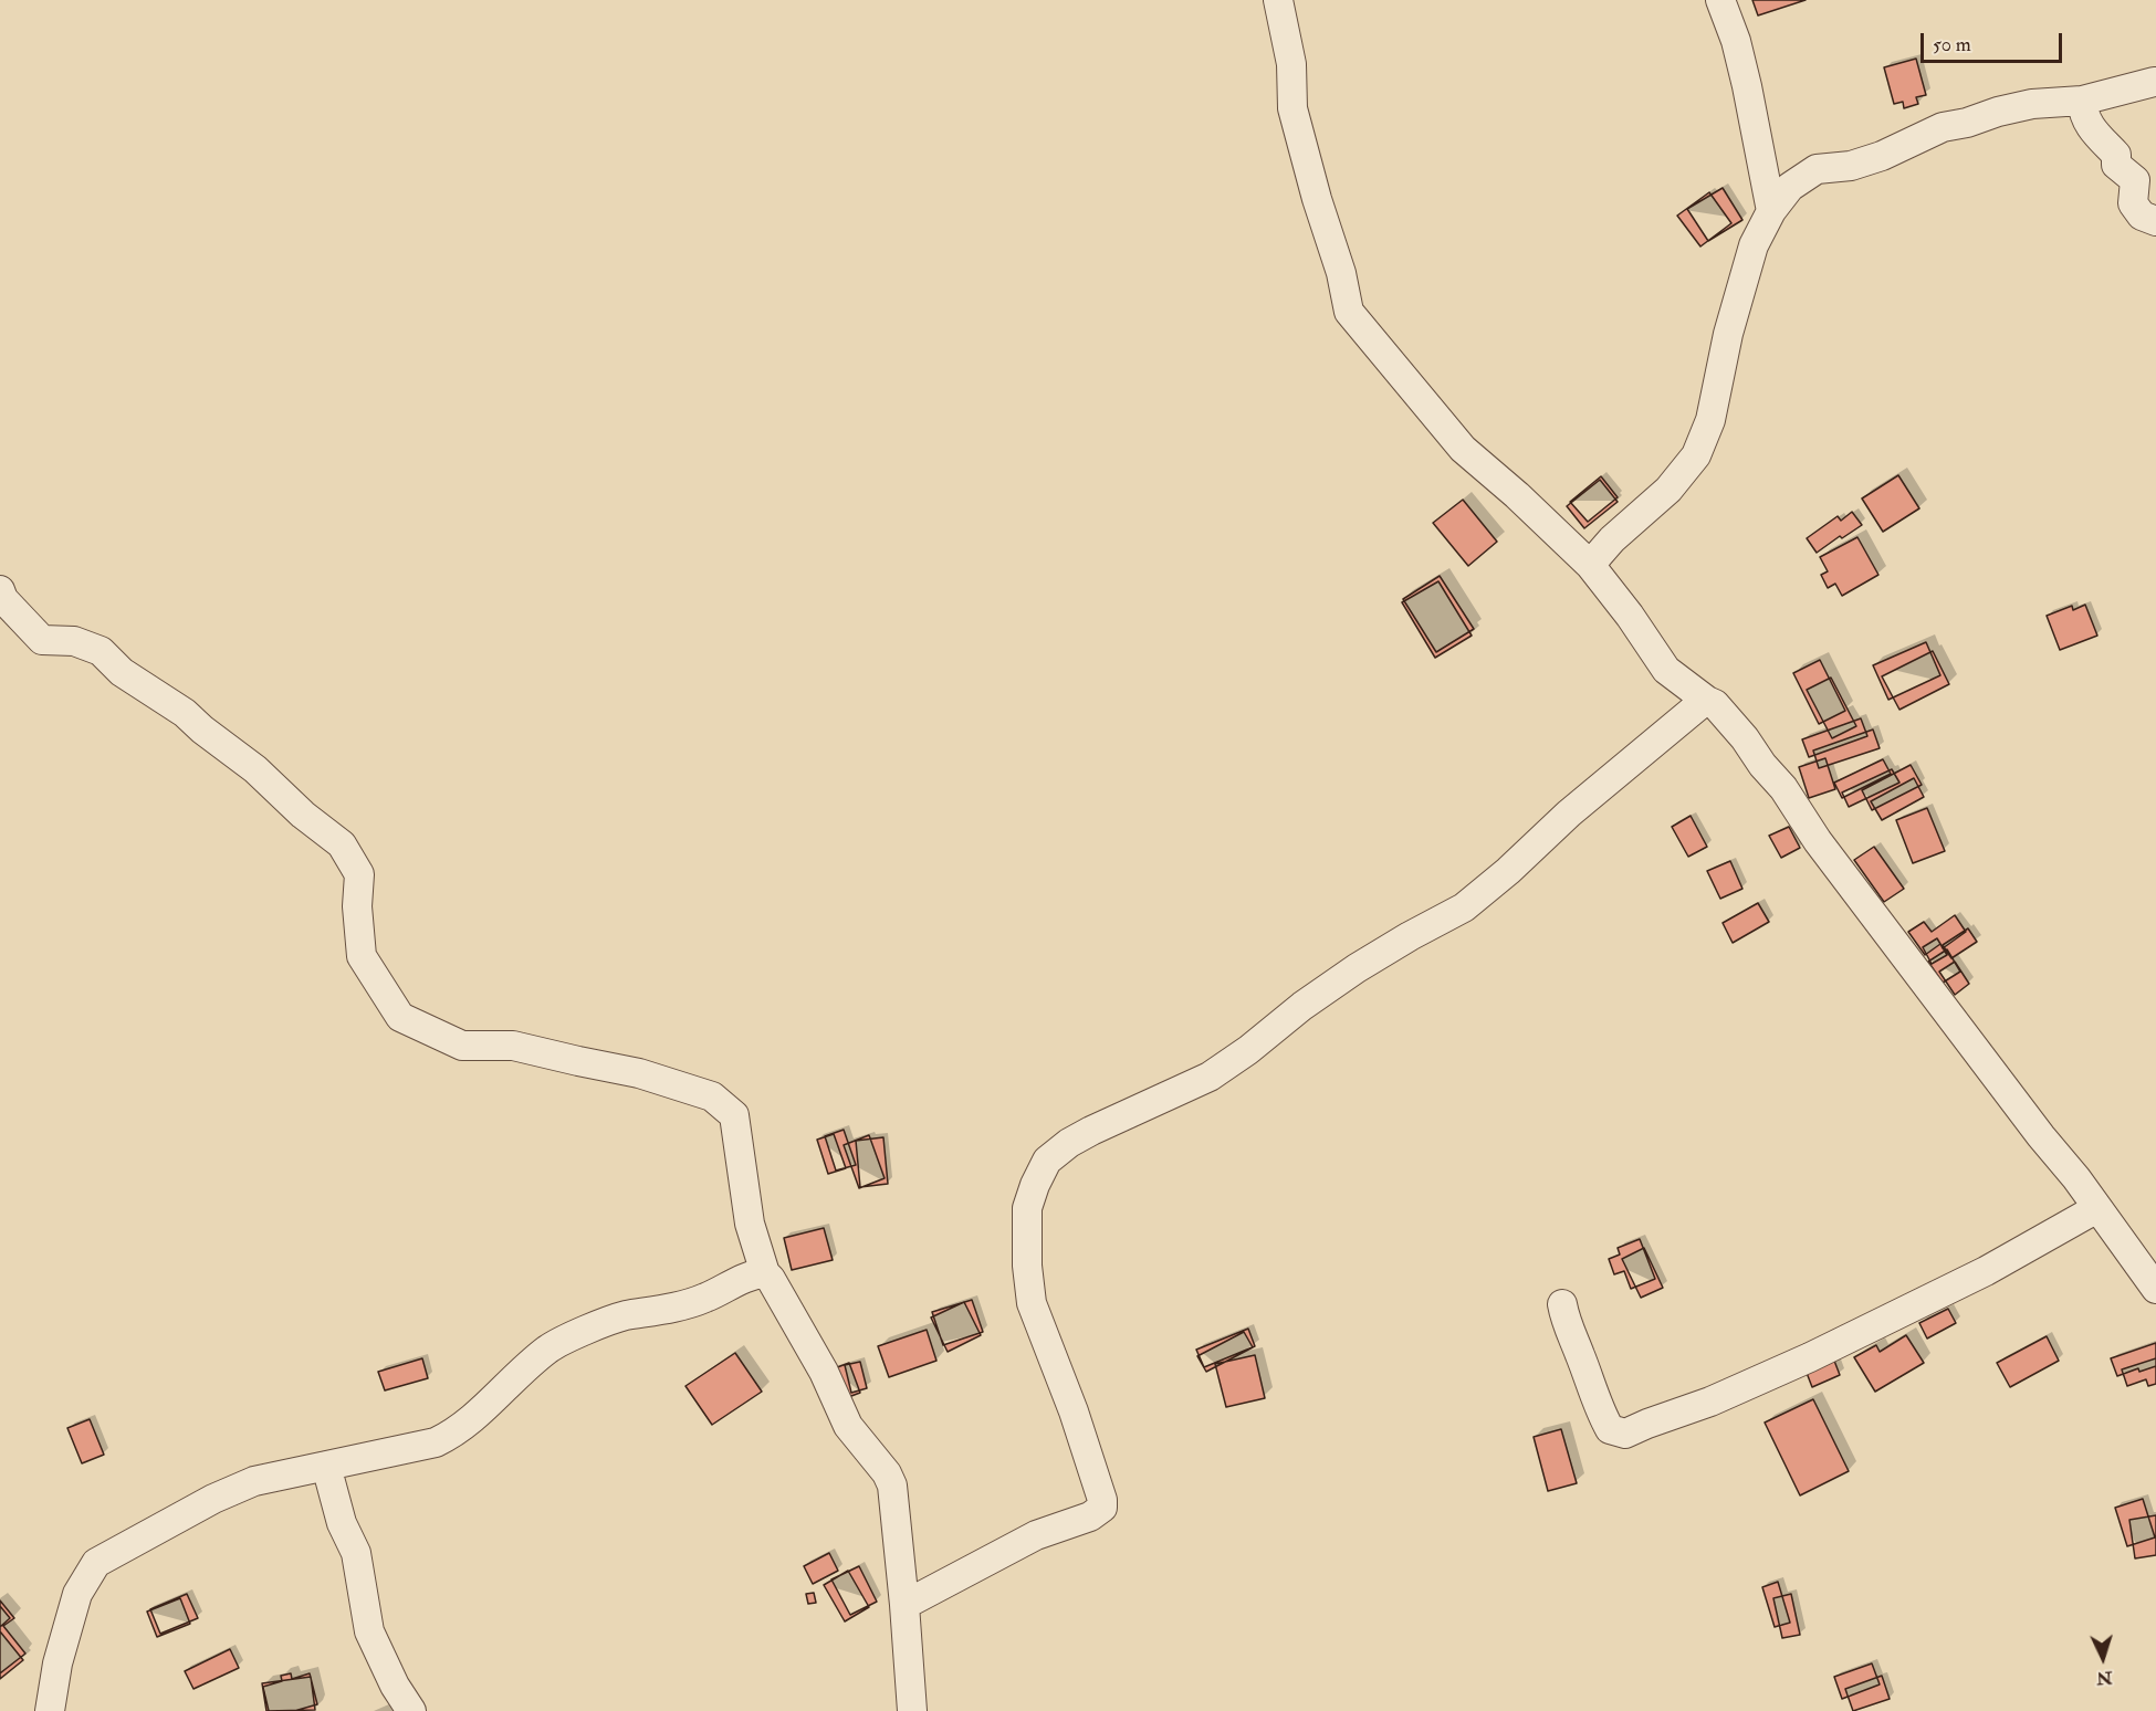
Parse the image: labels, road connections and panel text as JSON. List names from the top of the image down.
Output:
{
  "scale_bar": "50 m",
  "north": "bottom"
}
